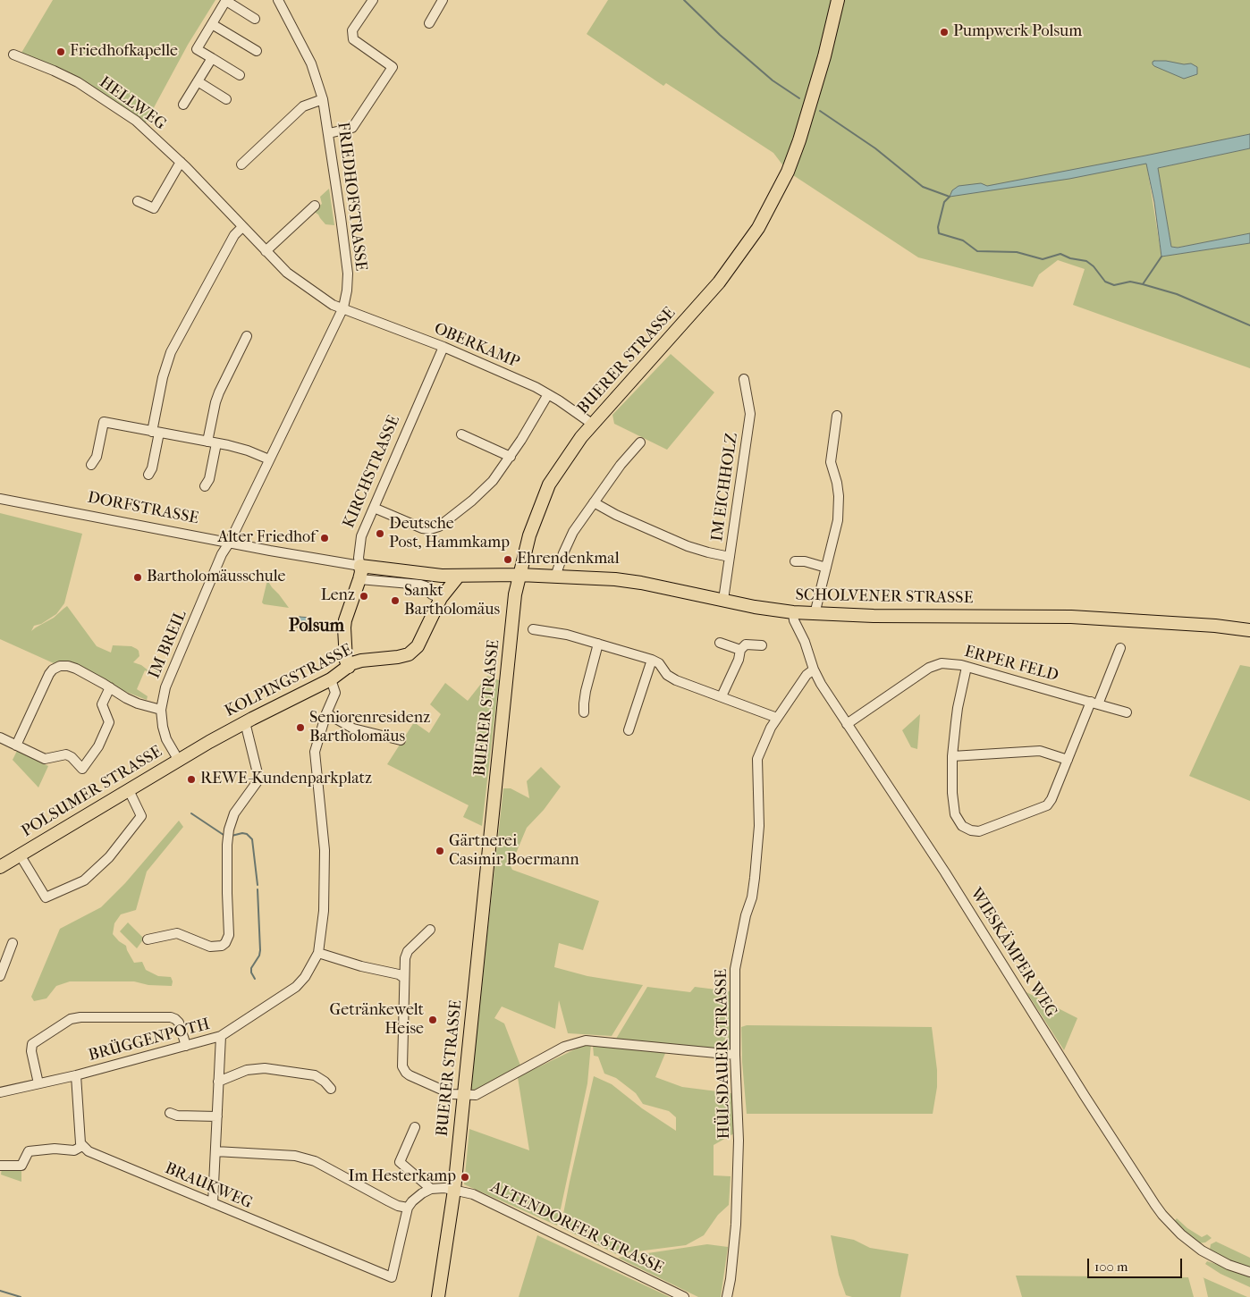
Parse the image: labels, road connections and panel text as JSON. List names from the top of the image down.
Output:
{
  "streets": {
    "main road": [
      "BUERER STRASSE",
      "KIRCHSTRASSE",
      "DORFSTRASSE",
      "SCHOLVENER STRASSE",
      "KOLPINGSTRASSE",
      "POLSUMER STRASSE"
    ],
    "street": [
      "HELLWEG",
      "FRIEDHOFSTRASSE",
      "OBERKAMP",
      "IM EICHHOLZ",
      "IM BREIL",
      "ERPER FELD",
      "WIESKÄMPER WEG",
      "BRÜGGENPOTH",
      "HÜLSDAUER STRASSE",
      "BRAUKWEG",
      "ALTENDORFER STRASSE"
    ]
  },
  "crossings": [
    ["HELLWEG", "FRIEDHOFSTRASSE"],
    ["HELLWEG", "OBERKAMP"],
    ["FRIEDHOFSTRASSE", "OBERKAMP"],
    ["FRIEDHOFSTRASSE", "DORFSTRASSE"],
    ["FRIEDHOFSTRASSE", "IM BREIL"],
    ["OBERKAMP", "BUERER STRASSE"],
    ["OBERKAMP", "KIRCHSTRASSE"],
    ["BUERER STRASSE", "DORFSTRASSE"],
    ["BUERER STRASSE", "SCHOLVENER STRASSE"],
    ["BUERER STRASSE", "ALTENDORFER STRASSE"],
    ["KIRCHSTRASSE", "DORFSTRASSE"],
    ["KIRCHSTRASSE", "KOLPINGSTRASSE"],
    ["IM EICHHOLZ", "SCHOLVENER STRASSE"],
    ["DORFSTRASSE", "SCHOLVENER STRASSE"],
    ["DORFSTRASSE", "IM BREIL"],
    ["DORFSTRASSE", "KOLPINGSTRASSE"],
    ["SCHOLVENER STRASSE", "WIESKÄMPER WEG"],
    ["IM BREIL", "KOLPINGSTRASSE"],
    ["IM BREIL", "POLSUMER STRASSE"],
    ["ERPER FELD", "WIESKÄMPER WEG"],
    ["KOLPINGSTRASSE", "POLSUMER STRASSE"],
    ["KOLPINGSTRASSE", "BRÜGGENPOTH"],
    ["WIESKÄMPER WEG", "HÜLSDAUER STRASSE"]
  ],
  "districts": ["Polsum"],
  "places": [
    "Pumpwerk Polsum",
    "Friedhofkapelle",
    "Deutsche Post, Hammkamp",
    "Alter Friedhof",
    "Ehrendenkmal",
    "Bartholomäusschule",
    "Lenz",
    "Sankt Bartholomäus",
    "Seniorenresidenz Bartholomäus",
    "REWE-Kundenparkplatz",
    "Gärtnerei Casimir Boermann",
    "Getränkewelt Heise",
    "Im Hesterkamp"
  ],
  "scale_bar": "100 m"
}
